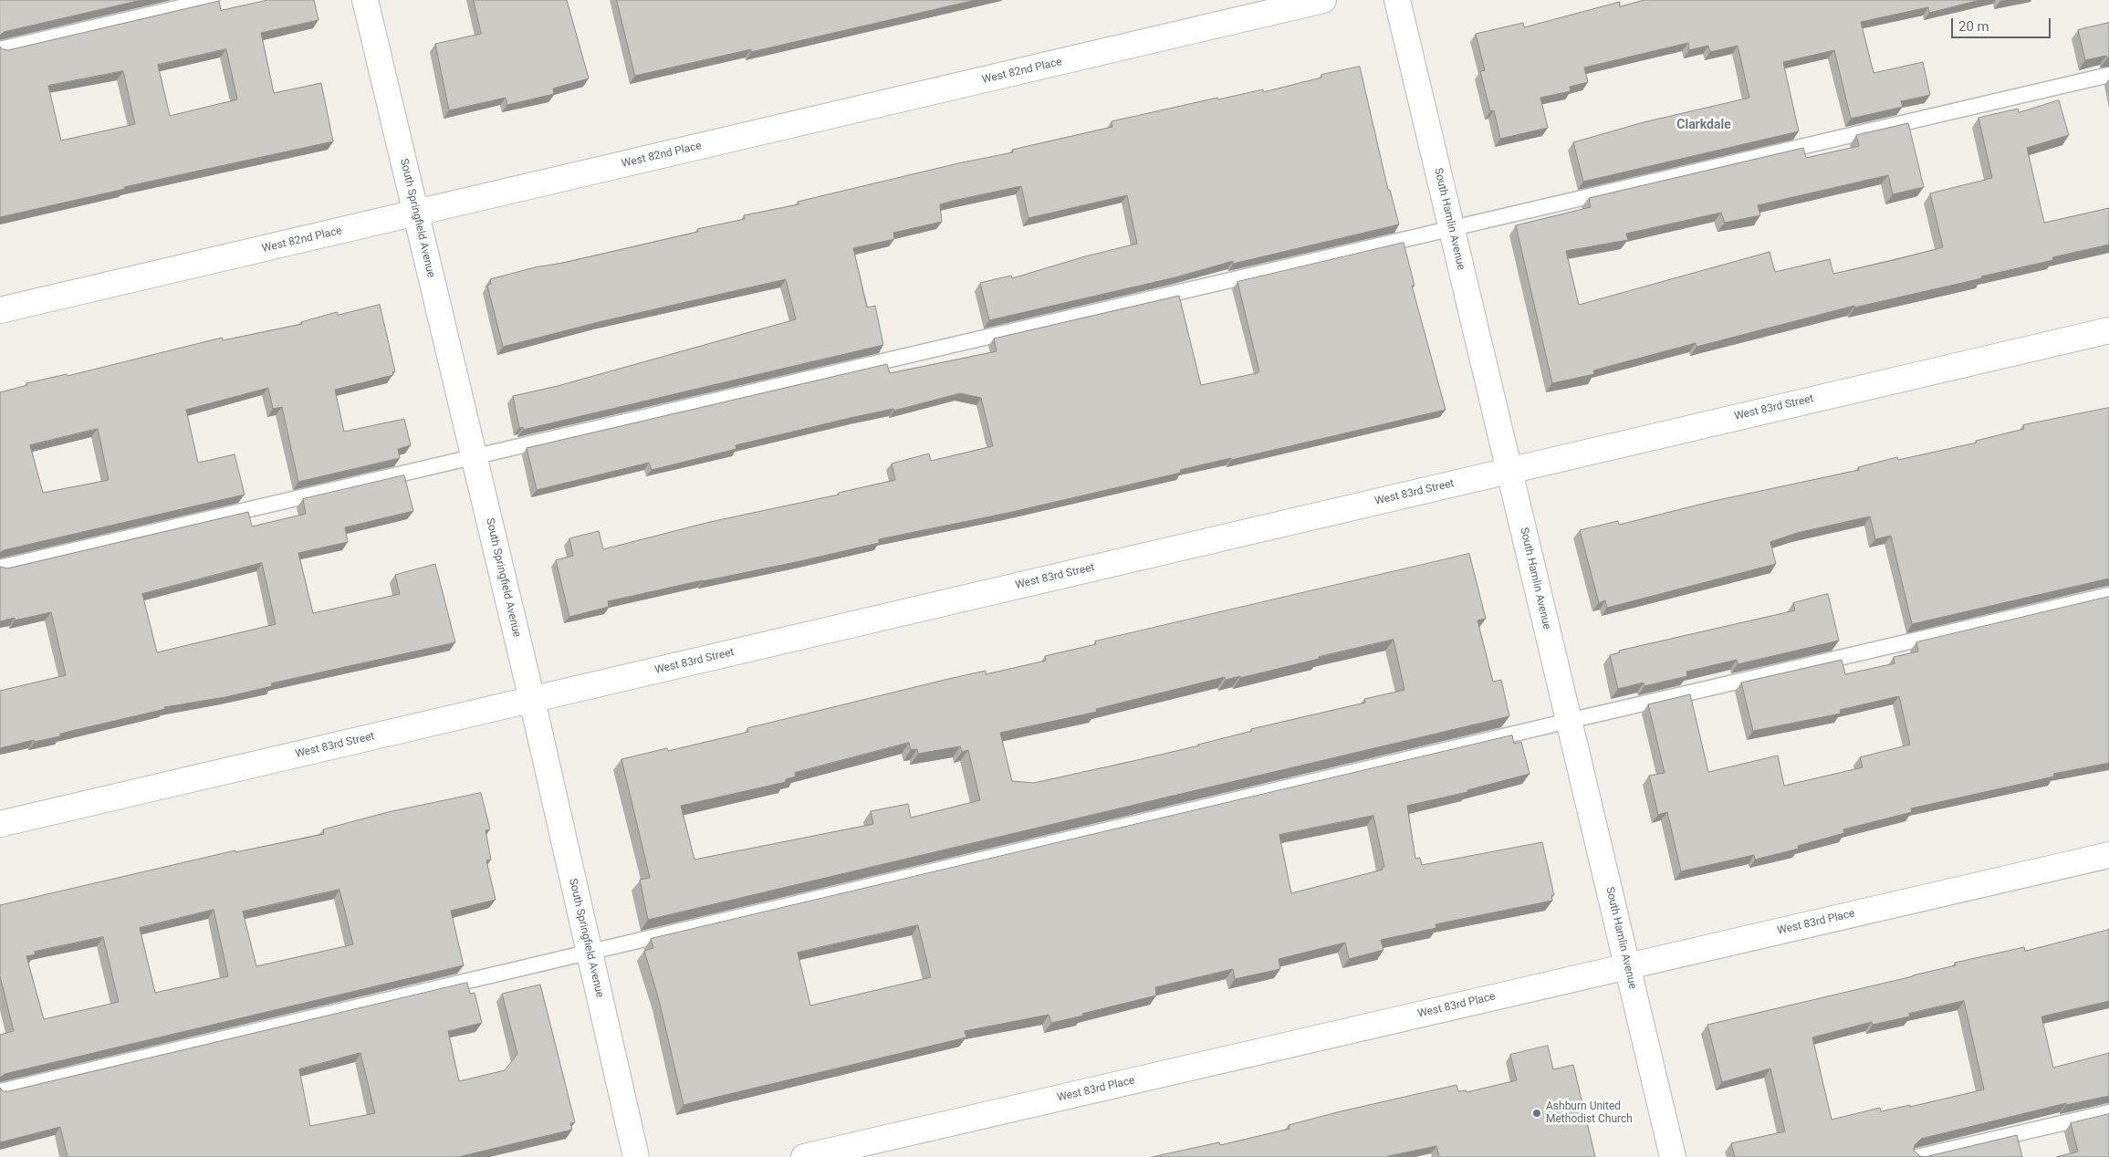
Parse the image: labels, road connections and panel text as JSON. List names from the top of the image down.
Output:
{
  "streets": {
    "street": [
      "West 82nd Place",
      "South Springfield Avenue",
      "South Hamlin Avenue",
      "West 83rd Street",
      "West 83rd Place"
    ]
  },
  "crossings": [
    ["West 82nd Place", "South Springfield Avenue"],
    ["South Springfield Avenue", "West 83rd Street"],
    ["South Hamlin Avenue", "West 83rd Street"],
    ["South Hamlin Avenue", "West 83rd Place"]
  ],
  "districts": ["Clarkdale"],
  "places": ["Ashburn United Methodist Church"],
  "scale_bar": "20 m"
}
